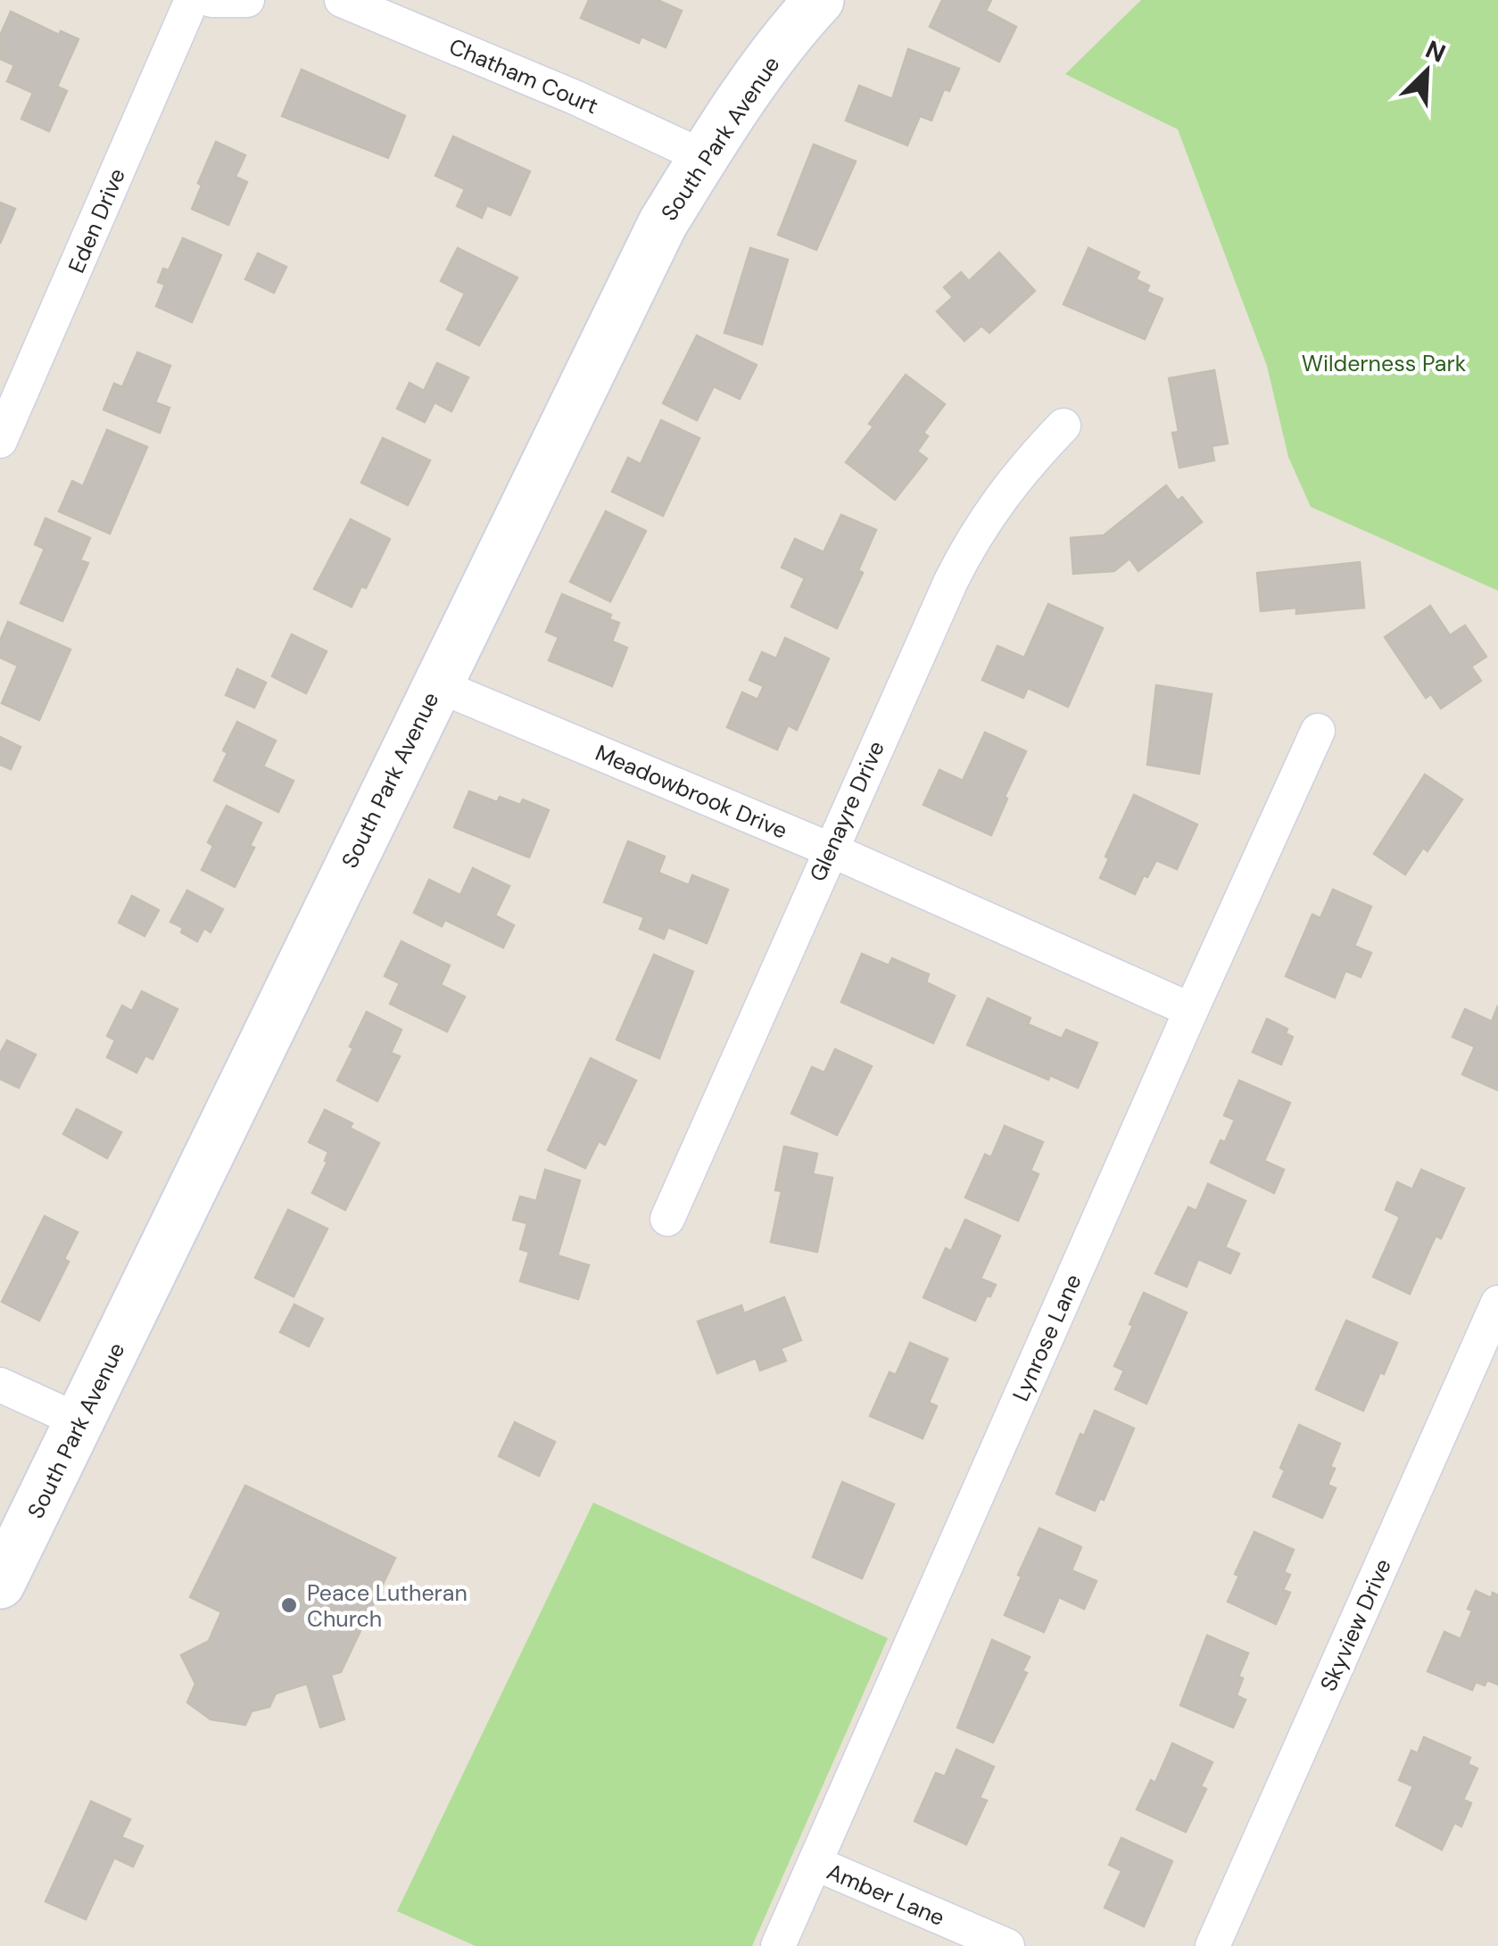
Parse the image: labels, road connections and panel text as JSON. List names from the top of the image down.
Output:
{
  "streets": {
    "main road": ["South Park Avenue"],
    "street": [
      "Chatham Court",
      "Eden Drive",
      "Meadowbrook Drive",
      "Glenayre Drive",
      "Lynrose Lane",
      "Skyview Drive",
      "Amber Lane"
    ]
  },
  "crossings": [
    ["Chatham Court", "South Park Avenue"],
    ["South Park Avenue", "Meadowbrook Drive"],
    ["Meadowbrook Drive", "Glenayre Drive"],
    ["Meadowbrook Drive", "Lynrose Lane"],
    ["Lynrose Lane", "Amber Lane"]
  ],
  "parks": ["Wilderness Park"],
  "places": ["Peace Lutheran Church"],
  "north": "top right"
}
